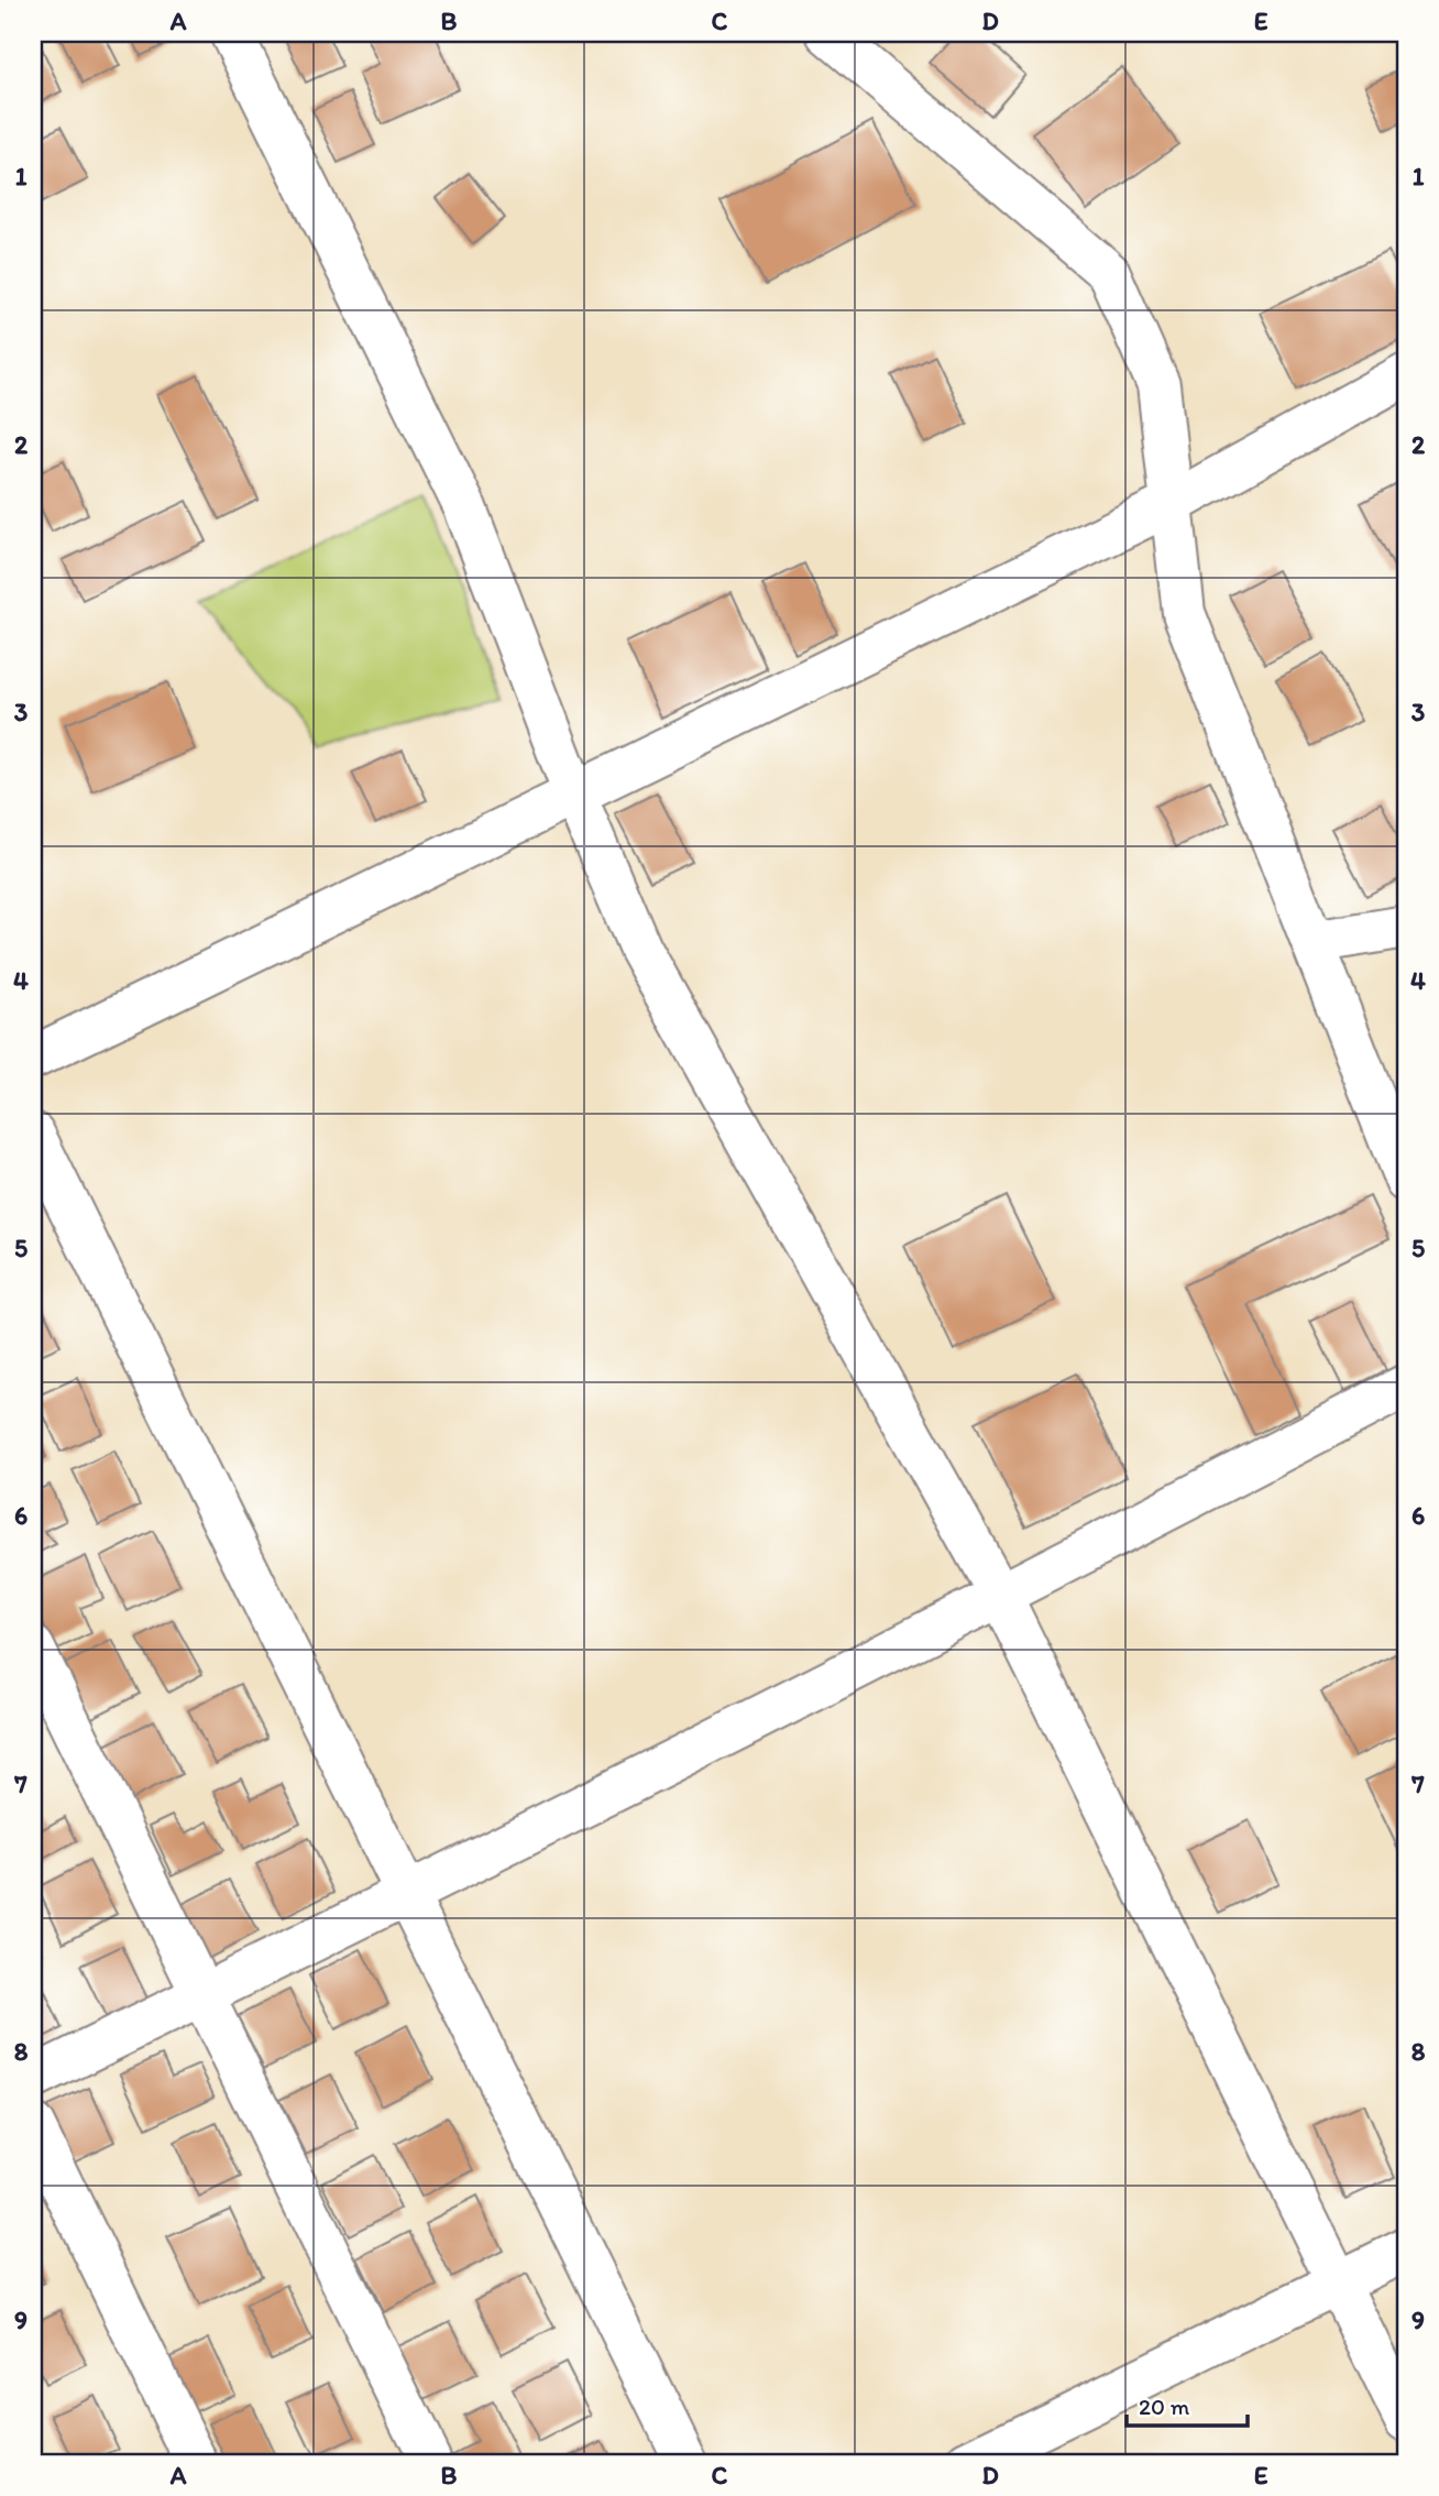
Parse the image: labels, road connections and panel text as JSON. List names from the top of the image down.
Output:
{
  "scale_bar": "20 m",
  "grid": {
    "columns": [
      "A",
      "B",
      "C",
      "D",
      "E"
    ],
    "rows": [
      "1",
      "2",
      "3",
      "4",
      "5",
      "6",
      "7",
      "8",
      "9"
    ]
  }
}
